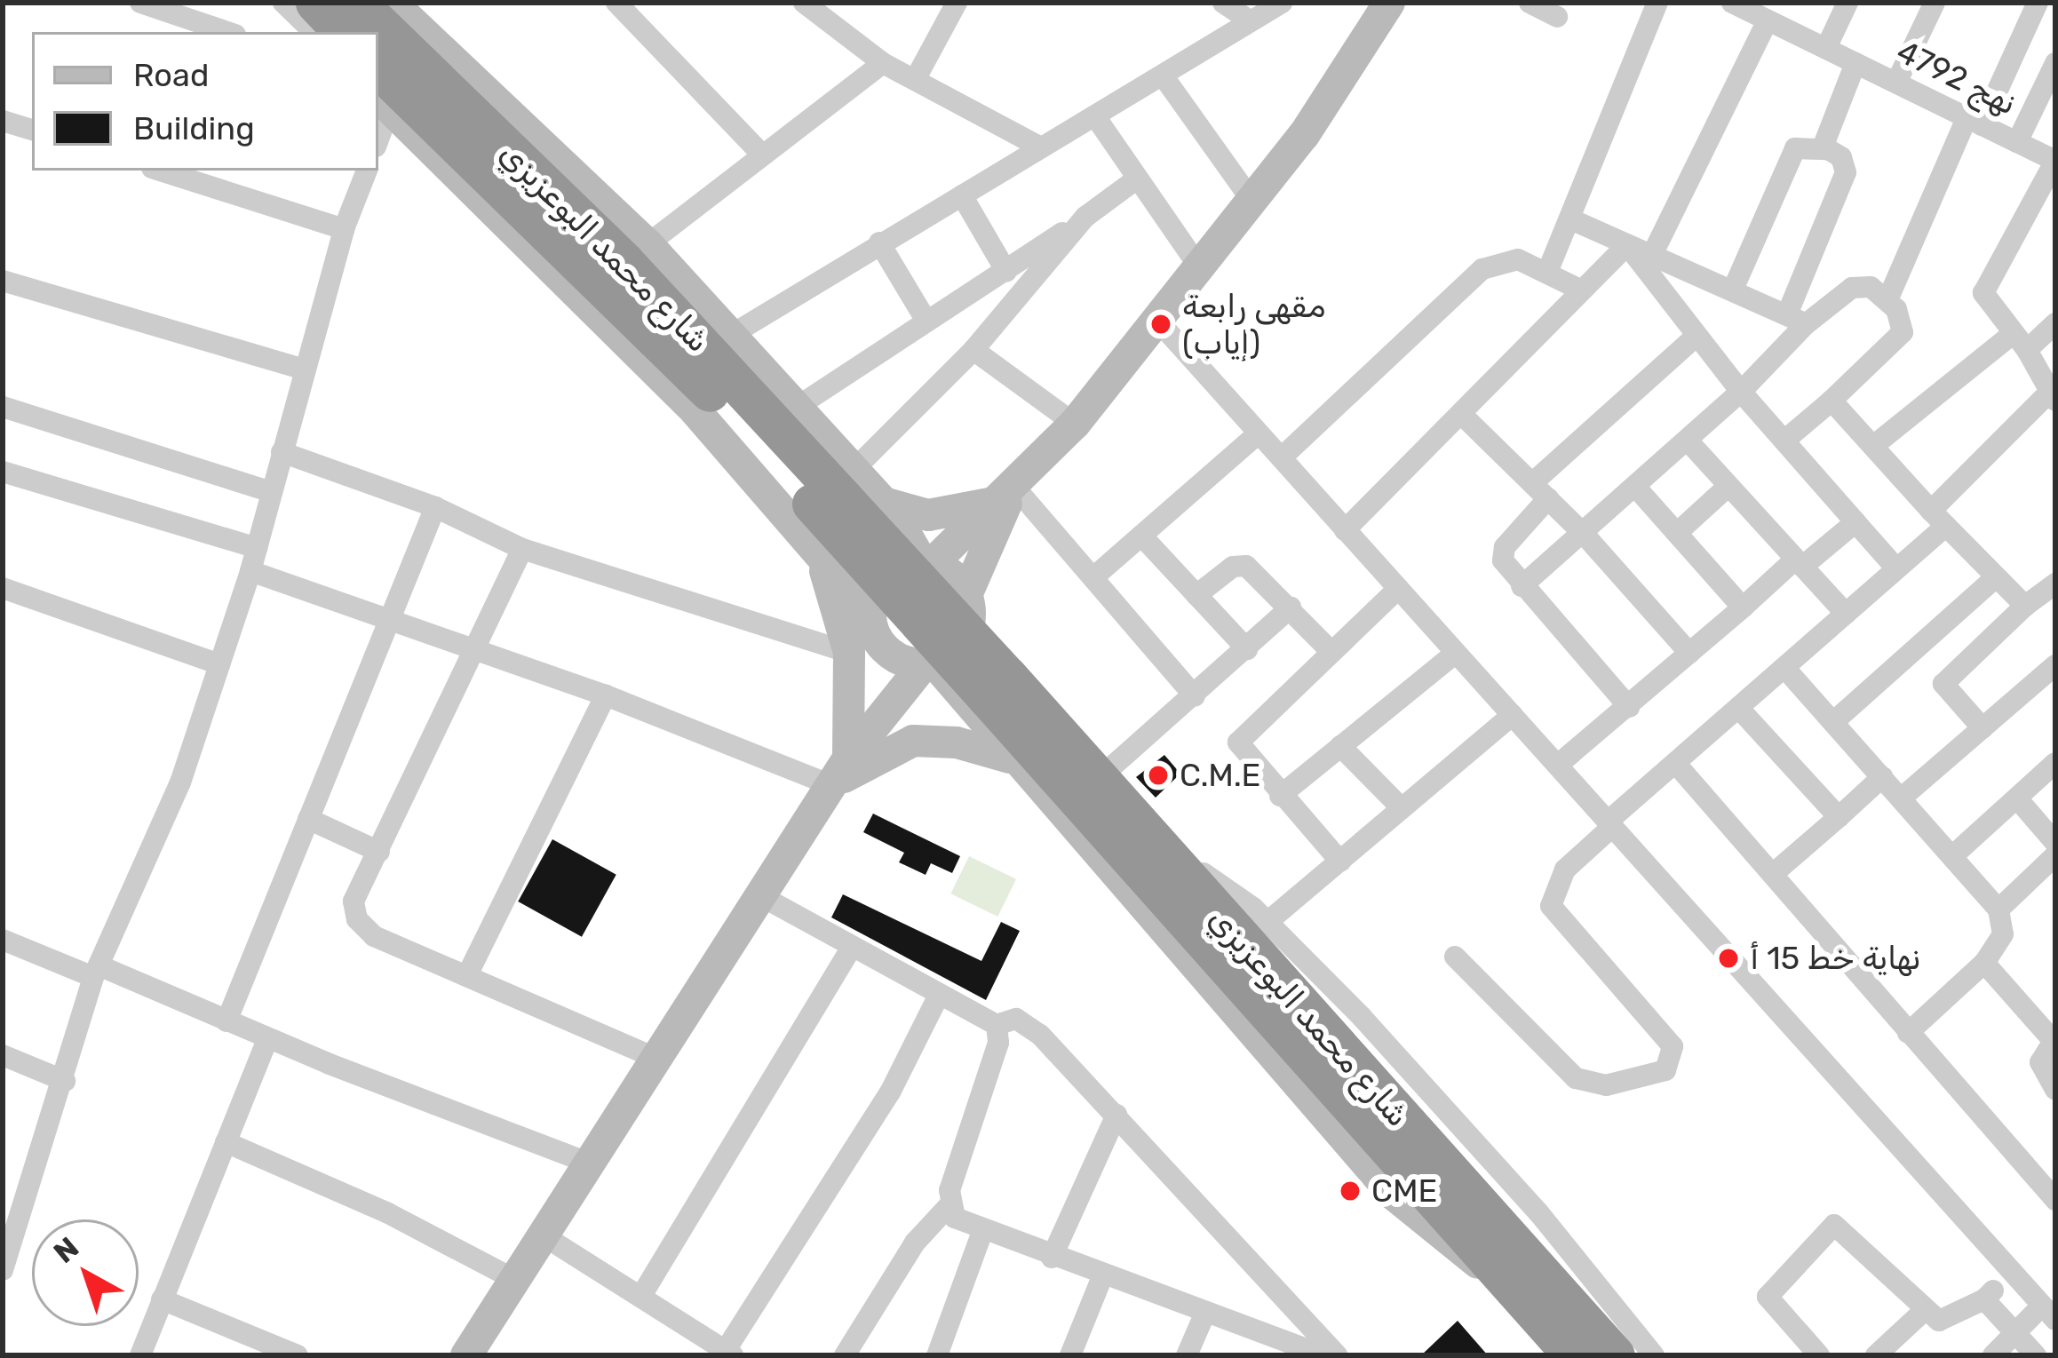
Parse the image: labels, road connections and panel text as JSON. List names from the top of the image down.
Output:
{
  "streets": {
    "highway": ["شارع محمد البوعزيزي"],
    "street": ["نهج 4792"]
  },
  "places": [
    "مقهى رابعة (إياب)",
    "C.M.E",
    "نهاية خط 15 أ",
    "CME"
  ],
  "legend": ["Road", "Building"],
  "north": "top left"
}
